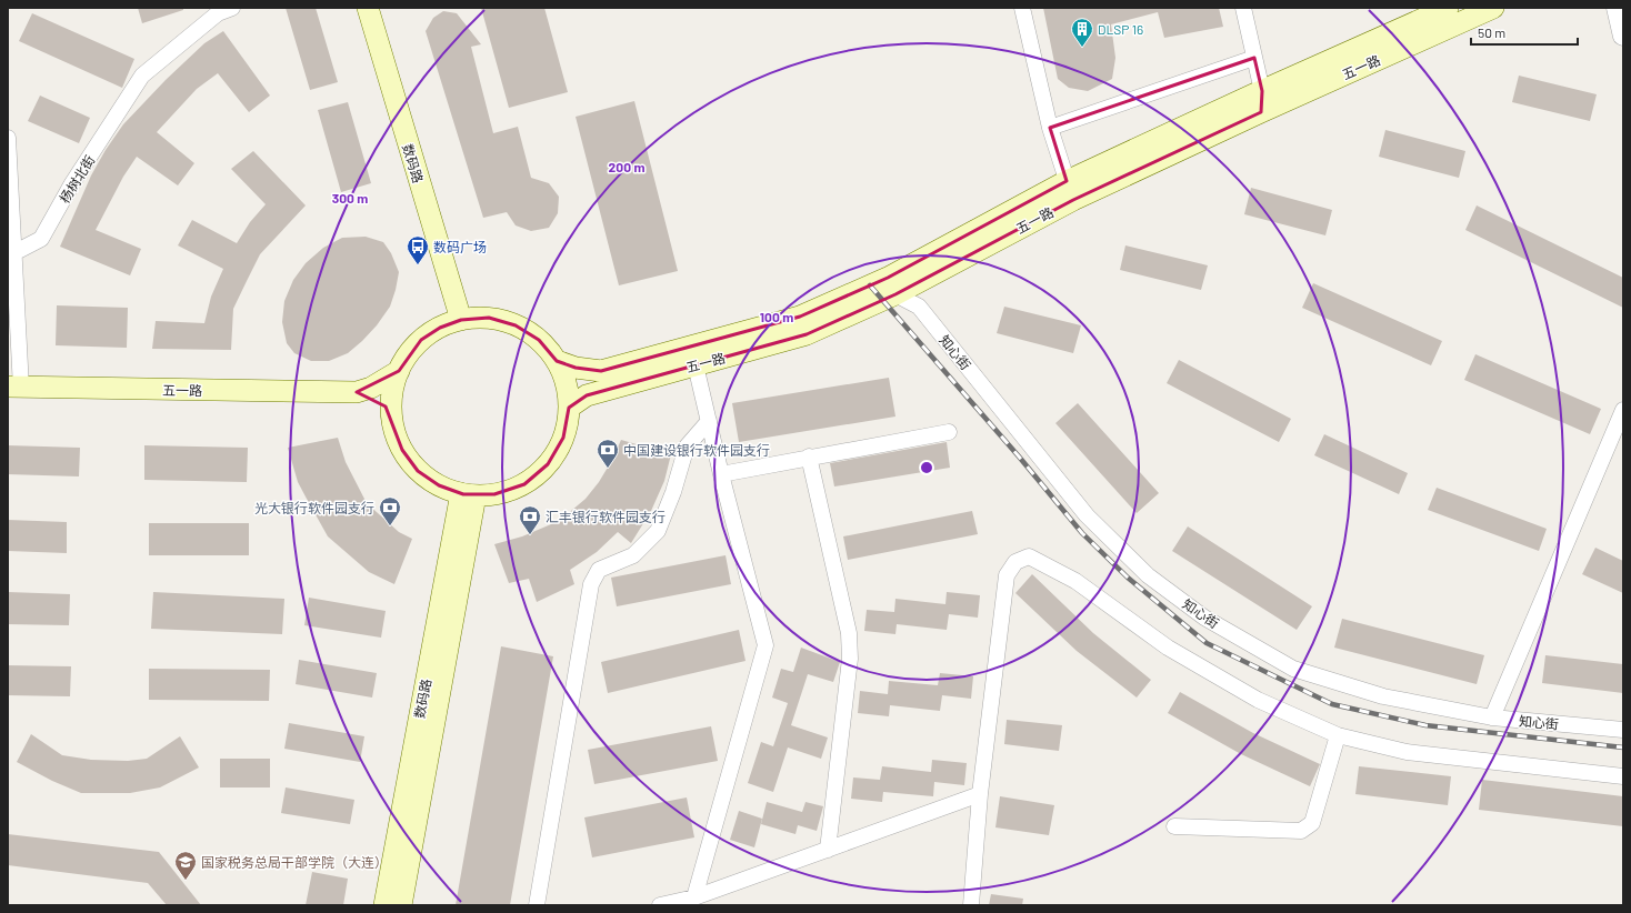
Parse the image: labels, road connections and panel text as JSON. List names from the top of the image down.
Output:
{
  "streets": {
    "main road": ["五一路", "数码路"],
    "street": ["杨树北街", "知心街"]
  },
  "crossings": [
    ["五一路", "知心街"]
  ],
  "places": {
    "building": ["DLSP 16"],
    "bus stop": ["数码广场"],
    "bank": ["中国建设银行软件园支行", "光大银行软件园支行", "汇丰银行软件园支行"],
    "school or university": ["国家税务总局干部学院（大连）"]
  },
  "scale_bar": "50 m",
  "rings": ["200 m", "300 m", "100 m"]
}
